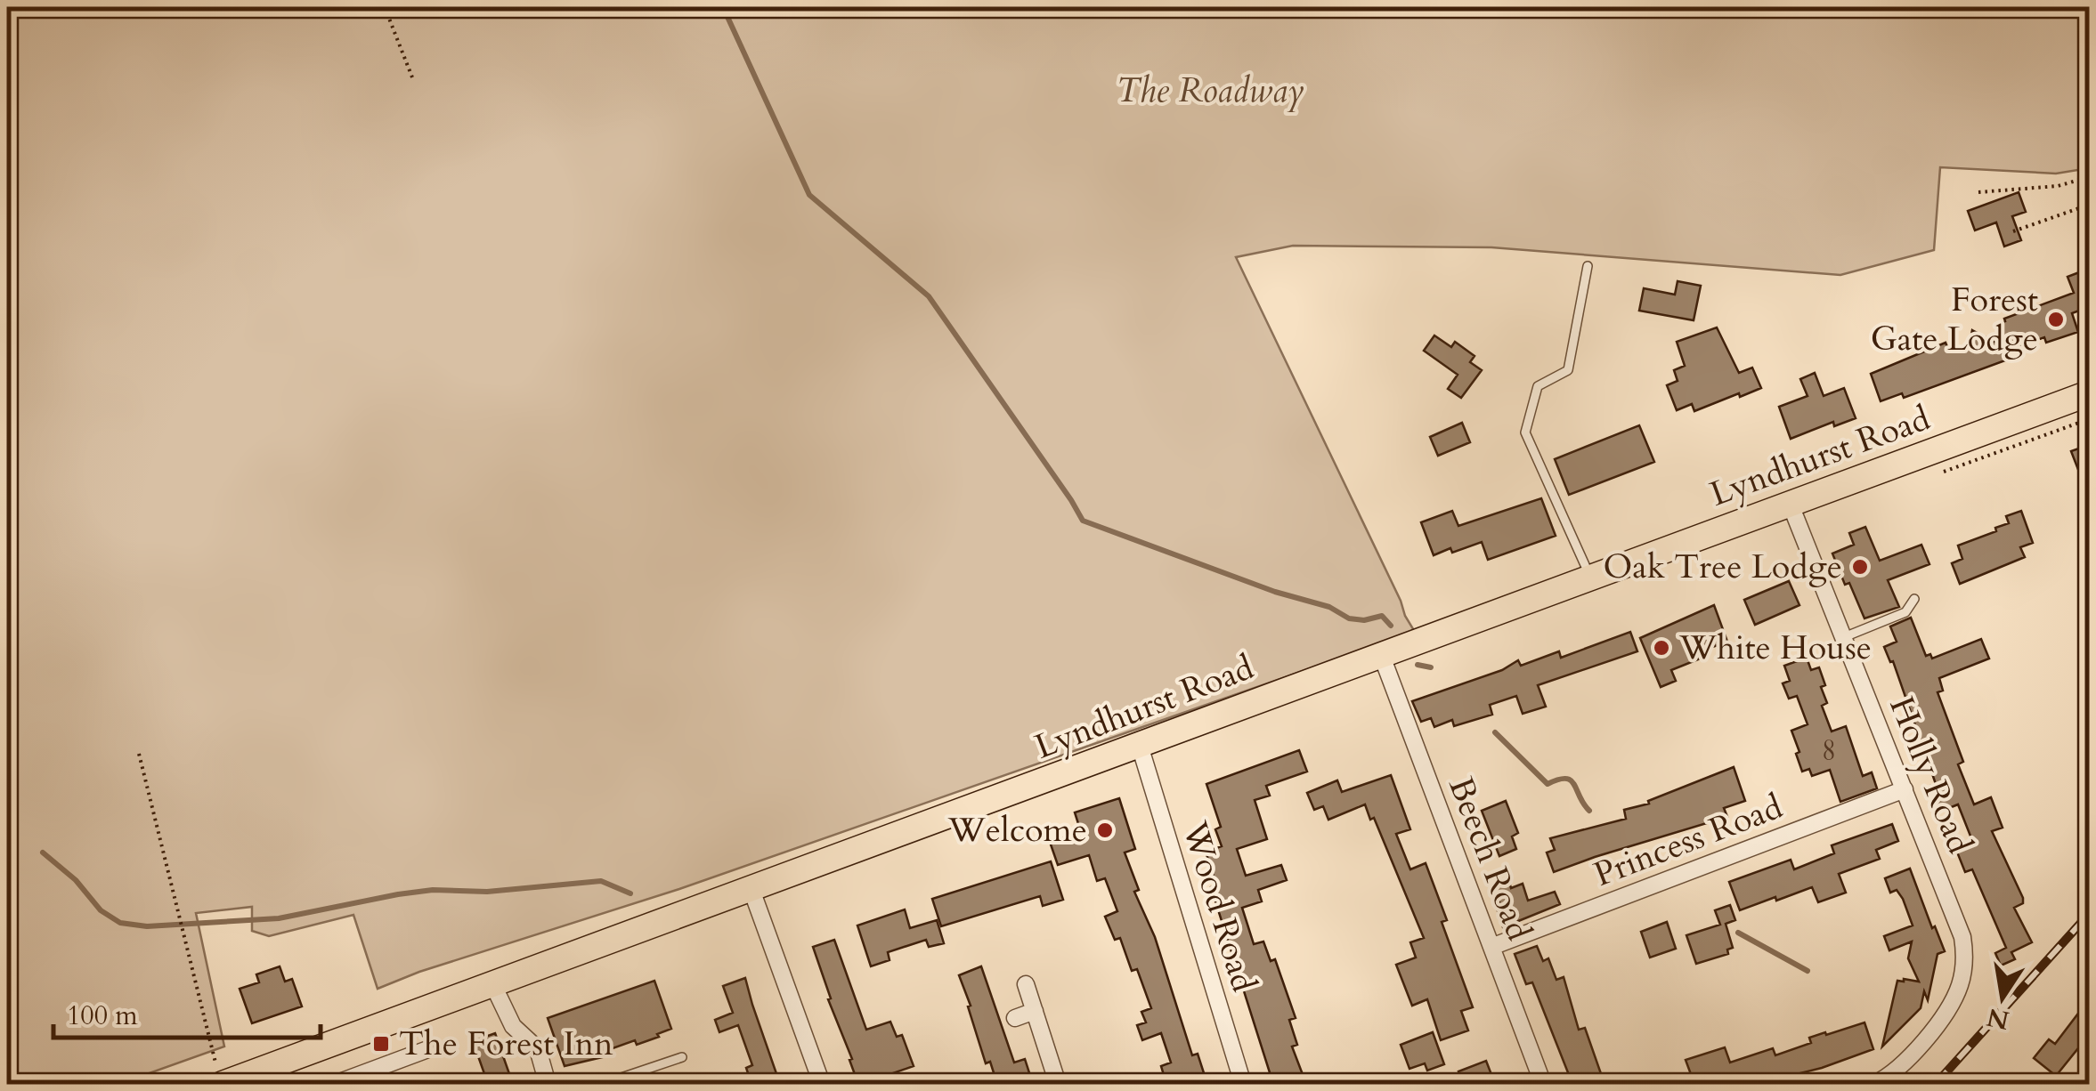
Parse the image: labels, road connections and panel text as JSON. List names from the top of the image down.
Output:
{
  "streets": {
    "main road": ["Lyndhurst Road"],
    "street": [
      "Holly Road",
      "Princess Road",
      "Beech Road",
      "Wood Road"
    ]
  },
  "crossings": [
    ["Lyndhurst Road", "Holly Road"],
    ["Lyndhurst Road", "Beech Road"],
    ["Lyndhurst Road", "Wood Road"],
    ["Holly Road", "Princess Road"],
    ["Princess Road", "Beech Road"]
  ],
  "parks": ["The Roadway"],
  "places": {
    "other": [
      "Forest Gate Lodge",
      "Oak Tree Lodge",
      "White House",
      "Welcome"
    ],
    "transit": ["The Forest Inn"]
  },
  "house_numbers": ["8"],
  "scale_bar": "100 m",
  "north": "bottom"
}
